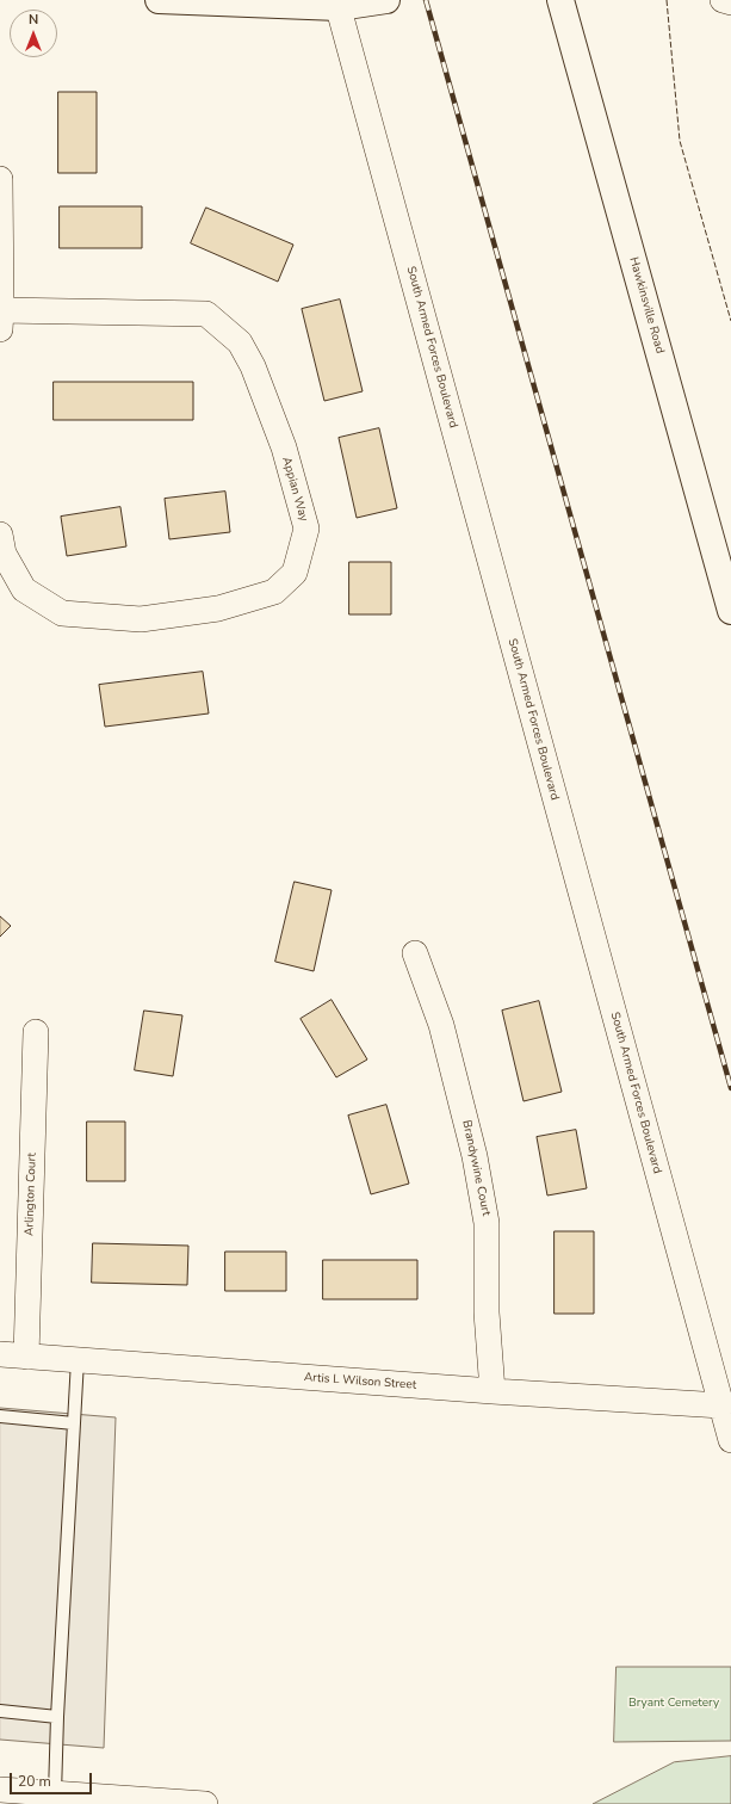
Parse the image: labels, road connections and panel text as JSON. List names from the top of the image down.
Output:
{
  "streets": {
    "main road": ["Hawkinsville Road"],
    "street": [
      "South Armed Forces Boulevard",
      "Appian Way",
      "Brandywine Court",
      "Arlington Court",
      "Artis L Wilson Street"
    ]
  },
  "crossings": [
    ["South Armed Forces Boulevard", "Artis L Wilson Street"],
    ["Brandywine Court", "Artis L Wilson Street"],
    ["Arlington Court", "Artis L Wilson Street"]
  ],
  "parks": ["Bryant Cemetery"],
  "scale_bar": "20 m",
  "north": "top"
}
